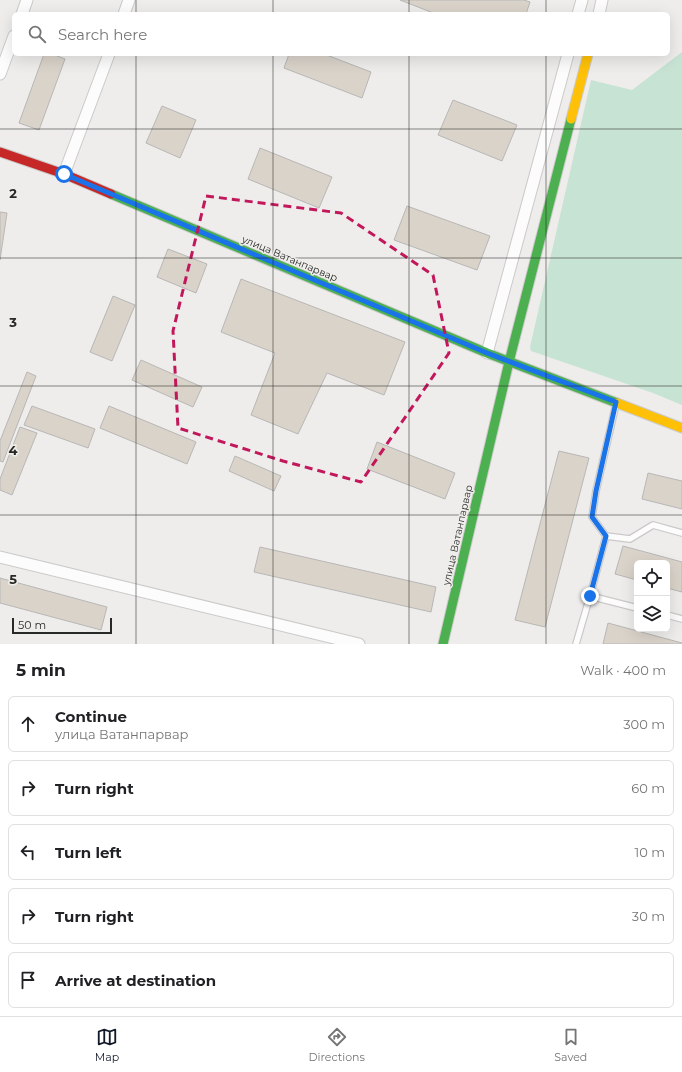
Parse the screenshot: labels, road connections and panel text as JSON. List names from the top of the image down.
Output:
{
  "streets": {
    "street": ["улица Ватанпарвар"]
  },
  "scale_bar": "50 m",
  "page": {
    "search": "Search here",
    "scale": "50 m",
    "heading": ["5 min", "Walk · 400 m"],
    "list": [
      ["Continue", "улица Ватанпарвар", "300 m"],
      ["Turn right", "60 m"],
      ["Turn left", "10 m"],
      ["Turn right", "30 m"],
      "Arrive at destination"
    ],
    "nav": ["Map", "Directions", "Saved"]
  },
  "grid": {
    "rows": [
      "2",
      "3",
      "4",
      "5"
    ]
  }
}
